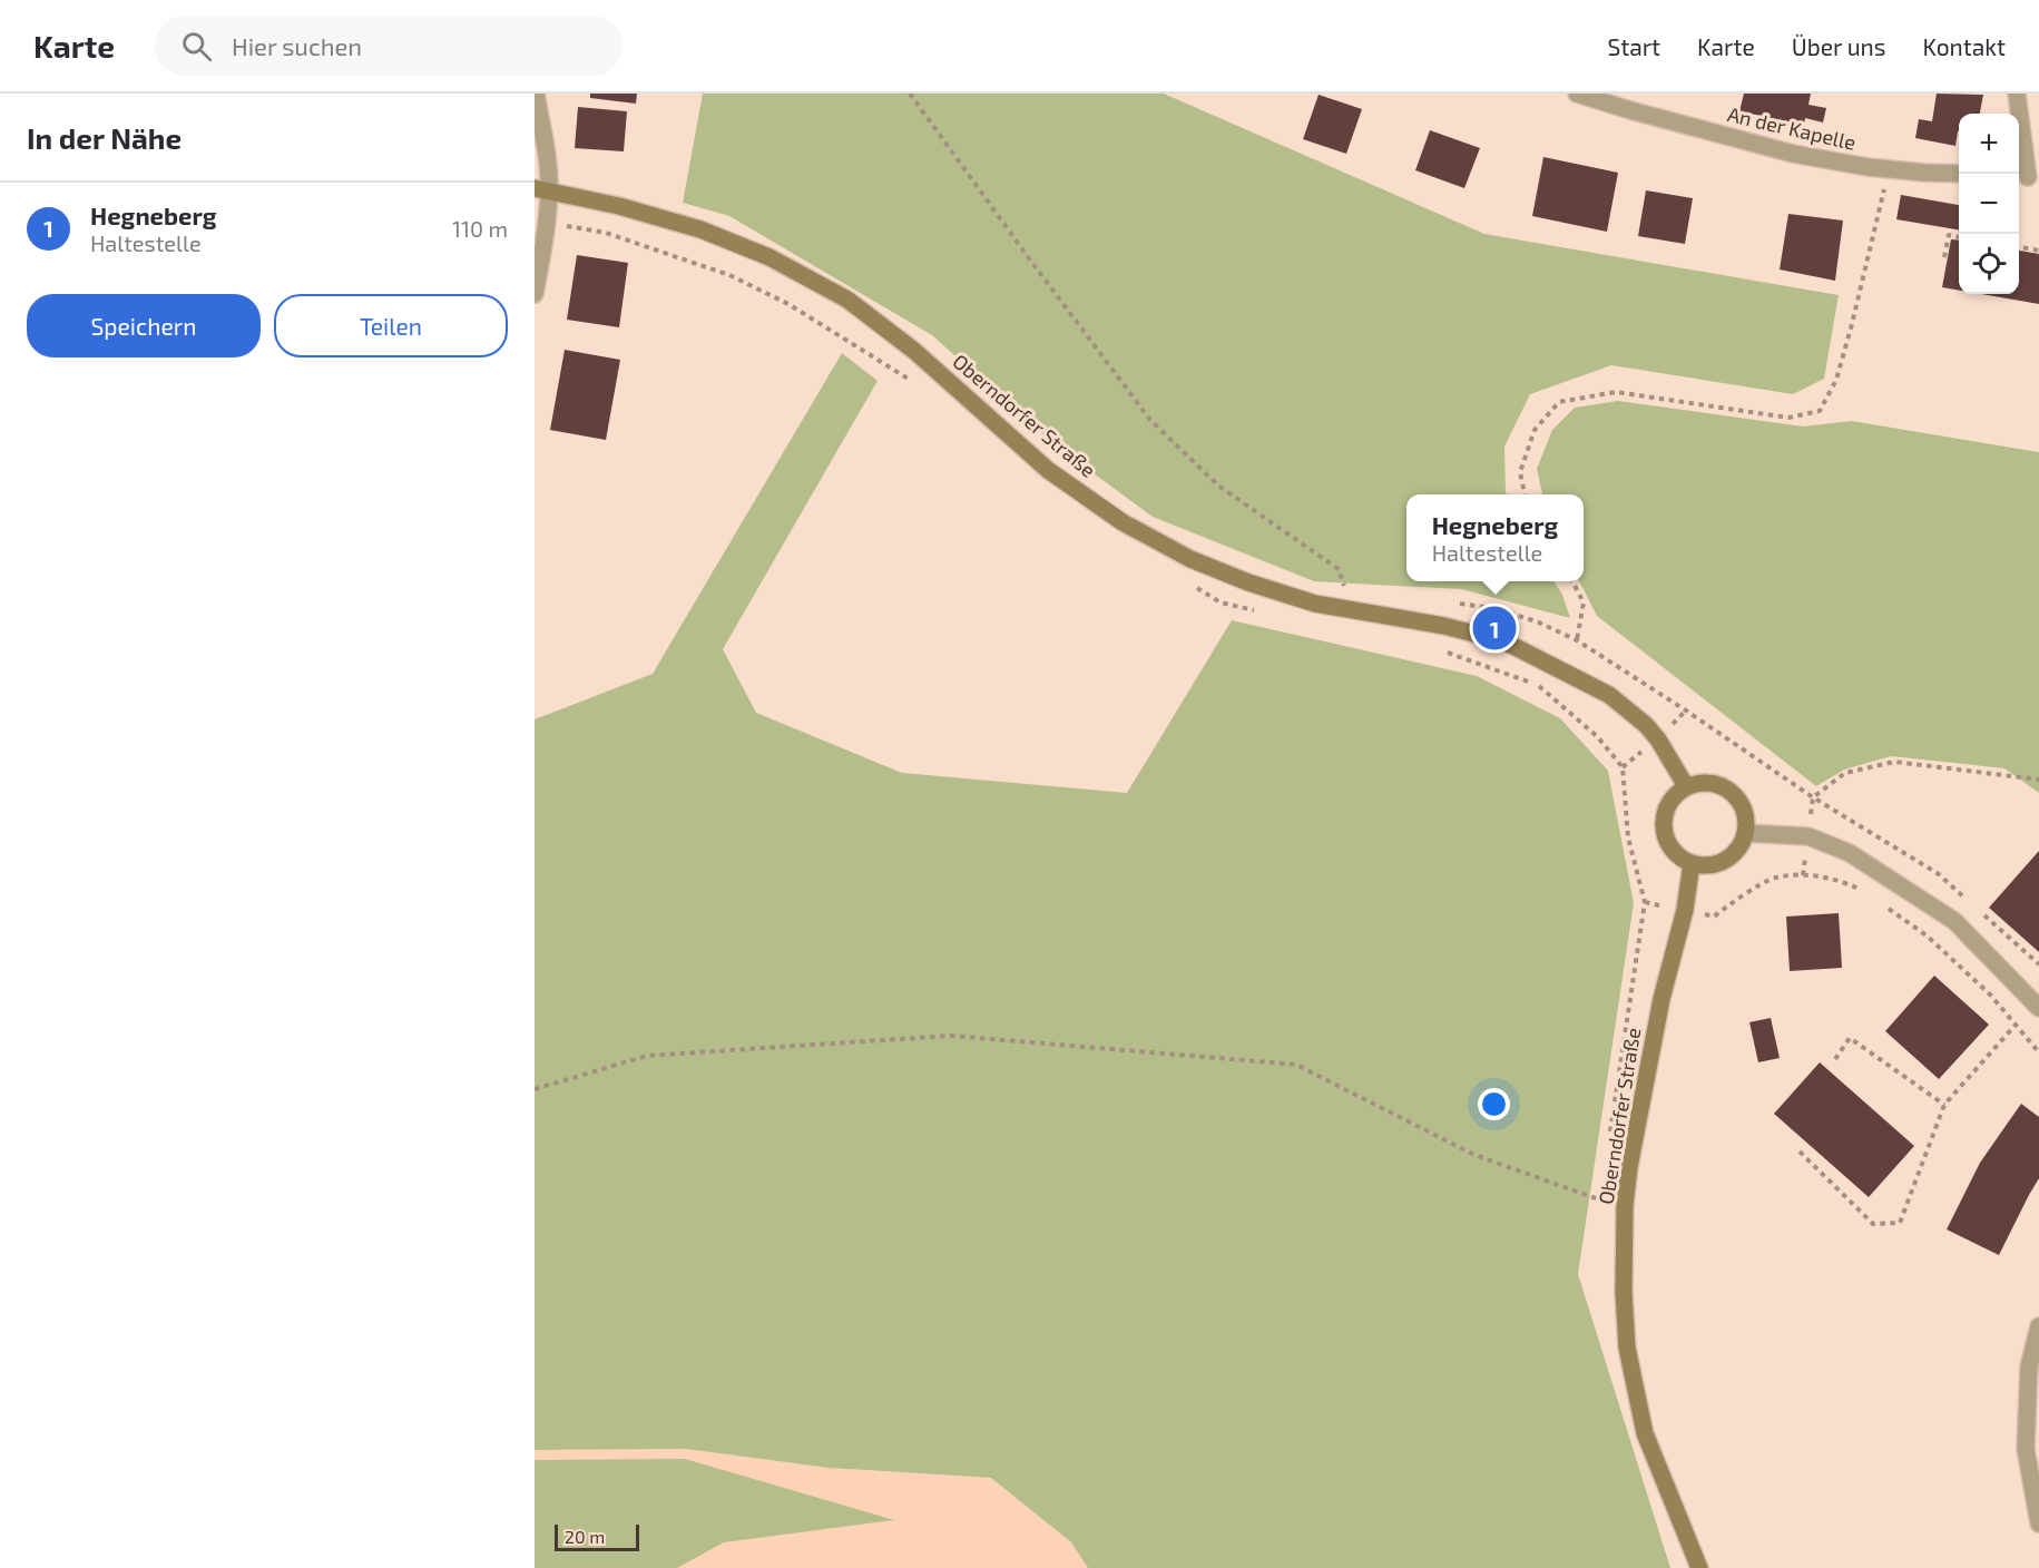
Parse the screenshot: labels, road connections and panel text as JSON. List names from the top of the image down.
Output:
{
  "streets": {
    "street": ["An der Kapelle", "Oberndorfer Straße"]
  },
  "scale_bar": "20 m",
  "page": {
    "header": "Karte",
    "search": "Hier suchen",
    "nav": [
      "Start",
      "Karte",
      "Über uns",
      "Kontakt"
    ],
    "heading": "In der Nähe",
    "map_buttons": ["+", "−"],
    "list": [
      {
        "mark": "1",
        "name": "Hegneberg",
        "note": "Haltestelle",
        "value": "110 m"
      }
    ],
    "buttons": ["Speichern", "Teilen"],
    "popup": ["Hegneberg", "Haltestelle"],
    "pins": "1",
    "scale": "20 m"
  }
}
